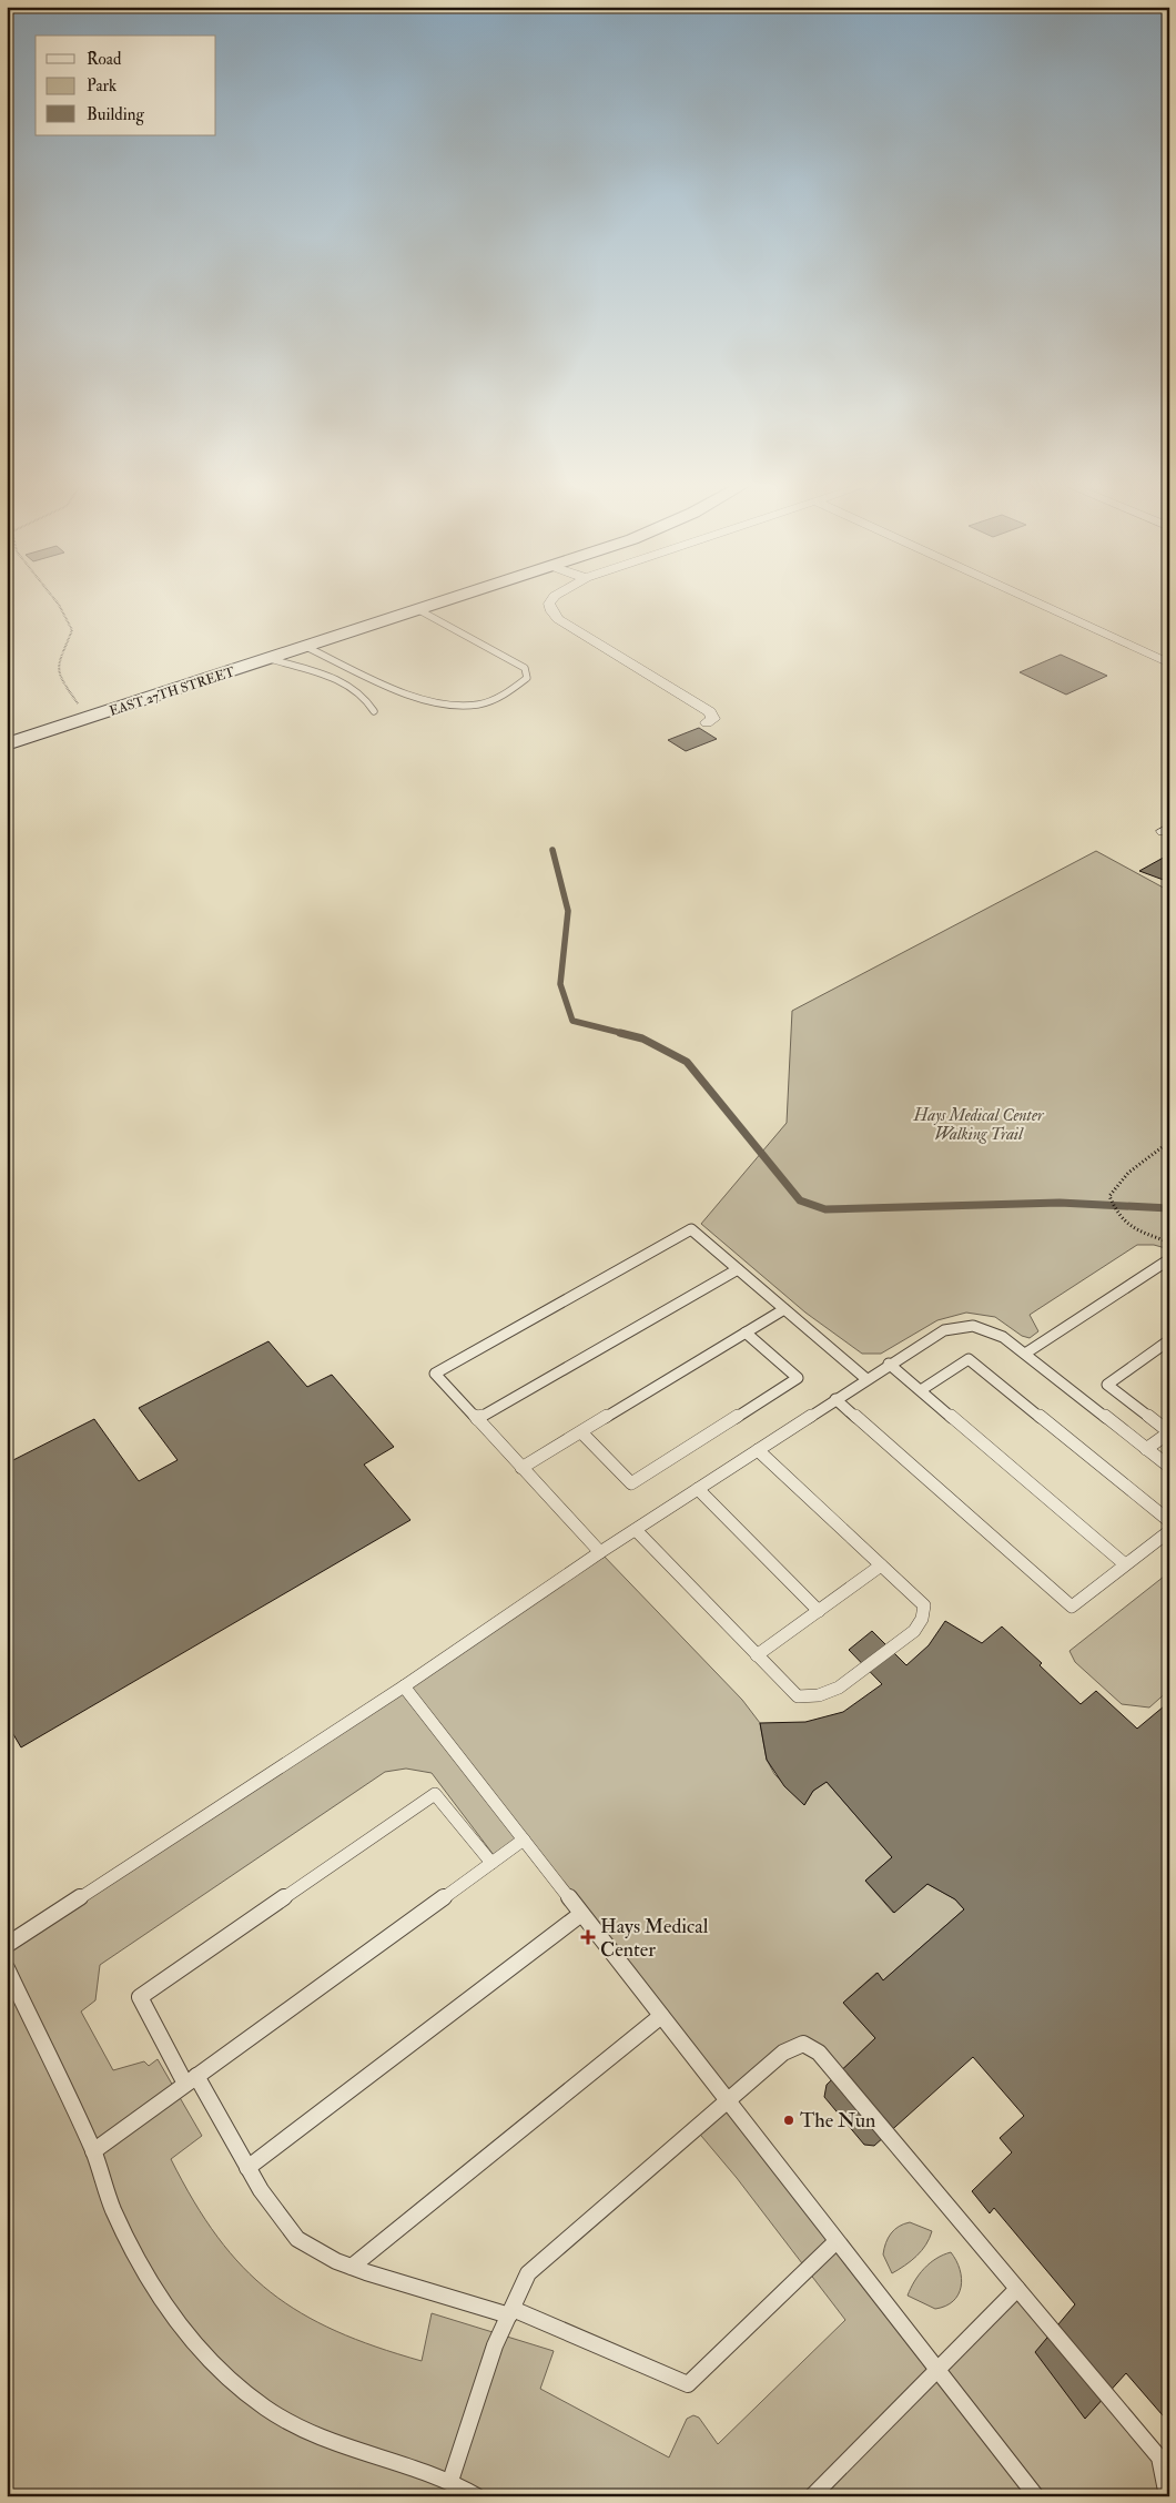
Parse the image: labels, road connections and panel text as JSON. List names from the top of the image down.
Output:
{
  "streets": {
    "main road": ["EAST 27TH STREET"]
  },
  "parks": ["Hays Medical Center Walking Trail"],
  "places": {
    "health": ["Hays Medical Center"],
    "other": ["The Nun"]
  },
  "legend": ["Road", "Park", "Building"]
}
